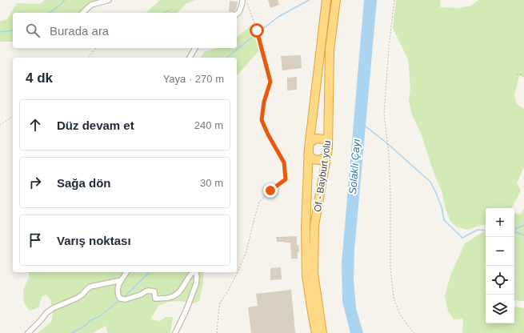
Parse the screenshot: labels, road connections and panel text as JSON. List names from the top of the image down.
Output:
{
  "streets": {
    "highway": ["Of - Bayburt yolu"]
  },
  "water": ["Solaklı Çayı"],
  "page": {
    "search": "Burada ara",
    "heading": ["4 dk", "Yaya · 270 m"],
    "list": [
      ["Düz devam et", "240 m"],
      ["Sağa dön", "30 m"],
      "Varış noktası"
    ],
    "map_buttons": ["+", "−"]
  }
}
